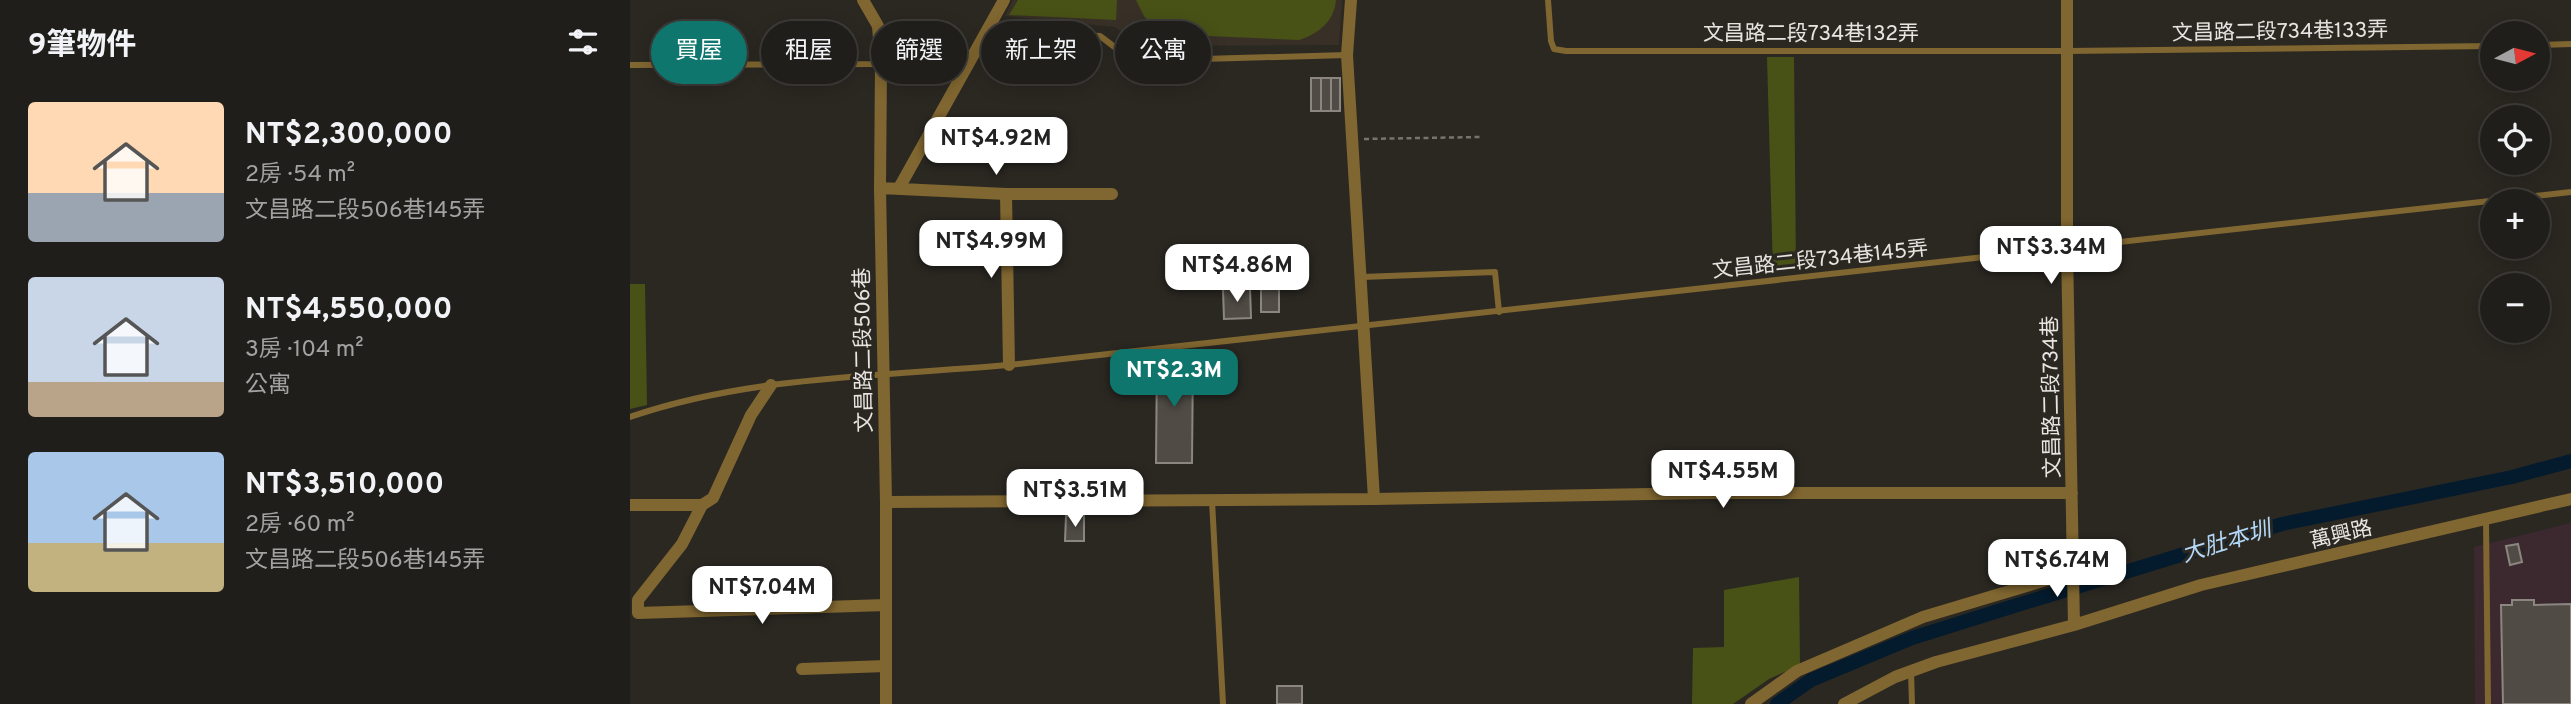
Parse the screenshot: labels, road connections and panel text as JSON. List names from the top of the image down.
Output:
{
  "streets": {
    "street": ["文昌路二段506巷", "文昌路二段734巷", "萬興路"],
    "lane": ["文昌路二段734巷133弄", "文昌路二段734巷132弄", "文昌路二段734巷145弄"]
  },
  "crossings": [
    ["文昌路二段734巷133弄", "文昌路二段734巷132弄"],
    ["文昌路二段734巷133弄", "文昌路二段734巷"],
    ["文昌路二段734巷132弄", "文昌路二段734巷"],
    ["文昌路二段734巷145弄", "文昌路二段506巷"],
    ["文昌路二段734巷145弄", "文昌路二段734巷"],
    ["文昌路二段734巷", "萬興路"]
  ],
  "water": ["大肚本圳"],
  "north": "right",
  "page": {
    "heading": "9筆物件",
    "map_buttons": ["+", "−"],
    "chip": [
      "買屋",
      "租屋",
      "篩選",
      "新上架",
      "公寓"
    ],
    "list": [
      {
        "name": "NT$2,300,000",
        "note": "2房 · 54 m² · 文昌路二段506巷145弄"
      },
      {
        "name": "NT$4,550,000",
        "note": "3房 · 104 m² · 公寓"
      },
      {
        "name": "NT$3,510,000",
        "note": "2房 · 60 m² · 文昌路二段506巷145弄"
      }
    ],
    "price": [
      "NT$4.92M",
      "NT$4.99M",
      "NT$3.34M",
      "NT$4.86M",
      "NT$2.3M",
      "NT$4.55M",
      "NT$3.51M",
      "NT$6.74M",
      "NT$7.04M"
    ]
  }
}
